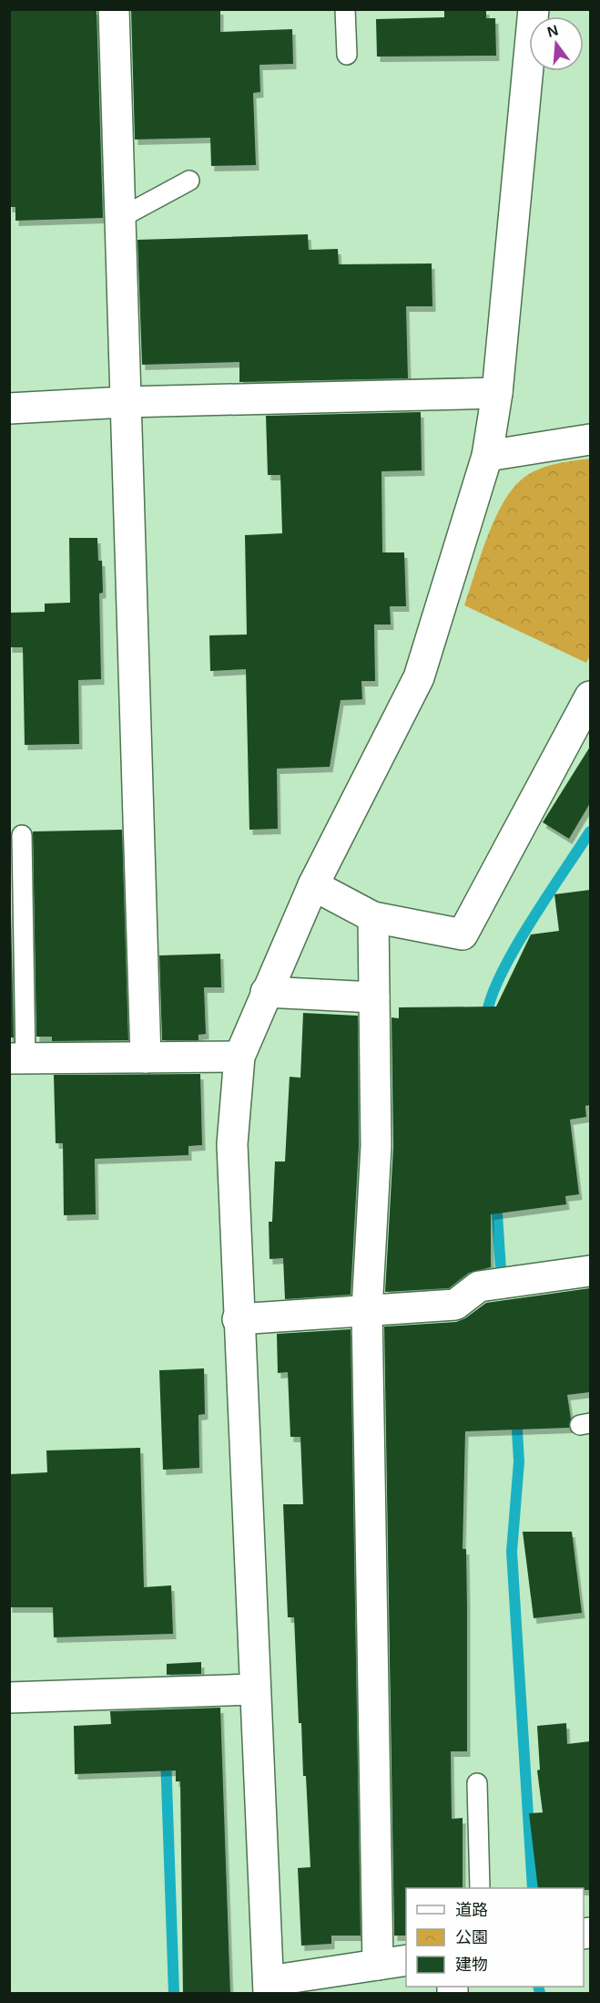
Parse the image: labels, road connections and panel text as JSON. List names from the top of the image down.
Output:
{
  "legend": ["道路", "公園", "建物"],
  "north": "top"
}
